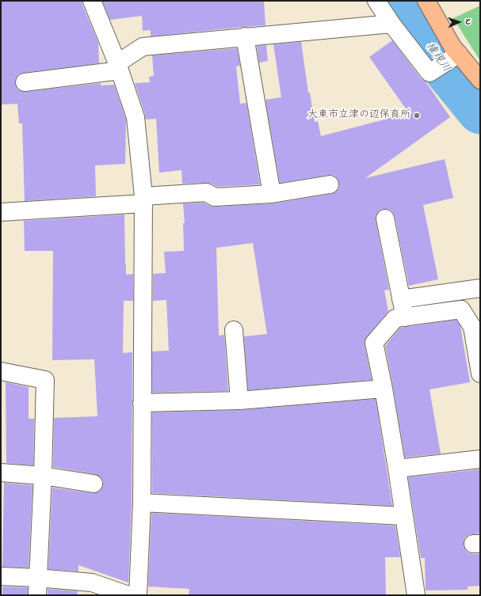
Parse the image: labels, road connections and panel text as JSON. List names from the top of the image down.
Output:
{
  "water": ["権現川"],
  "places": ["大東市立津の辺保育所"],
  "north": "right"
}
